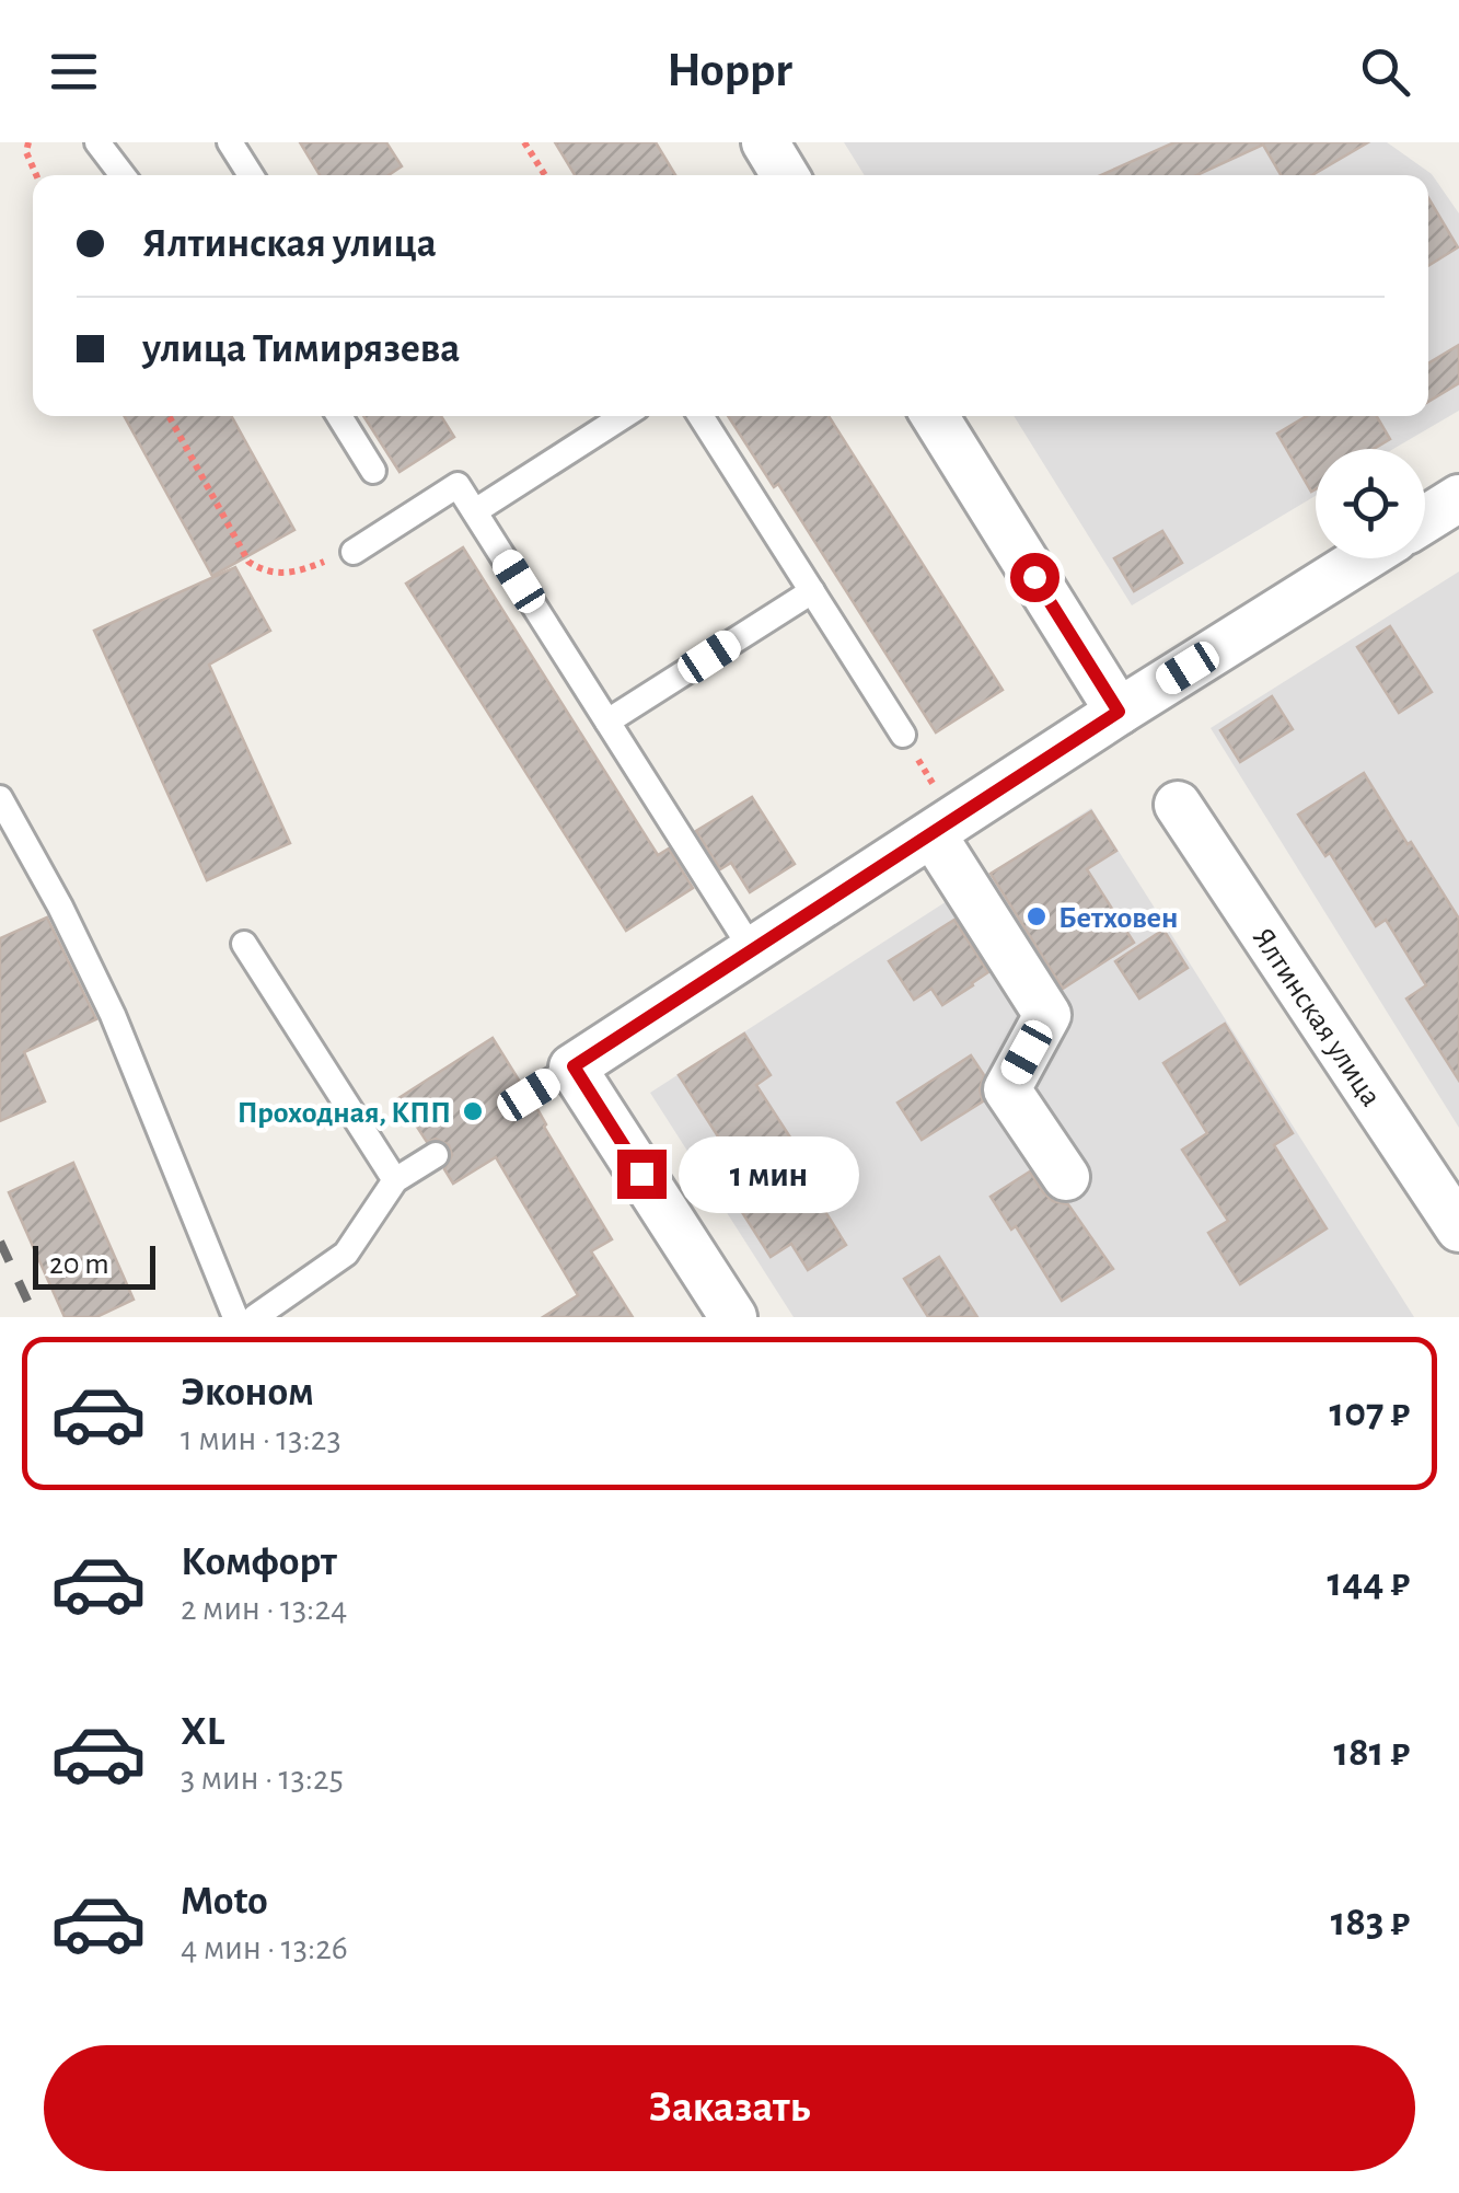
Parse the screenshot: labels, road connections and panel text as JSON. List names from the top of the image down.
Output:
{
  "streets": {
    "street": ["Ялтинская улица"]
  },
  "places": ["Бетховен", "Проходная, КПП"],
  "scale_bar": "20 m",
  "page": {
    "header": "Hoppr",
    "banner": ["Ялтинская улица", "улица Тимирязева"],
    "bubble": "1 мин",
    "scale": "20 m",
    "list": [
      {
        "name": "Эконом",
        "note": "1 мин · 13:23",
        "value": "107 ₽"
      },
      {
        "name": "Комфорт",
        "note": "2 мин · 13:24",
        "value": "144 ₽"
      },
      {
        "name": "XL",
        "note": "3 мин · 13:25",
        "value": "181 ₽"
      },
      {
        "name": "Moto",
        "note": "4 мин · 13:26",
        "value": "183 ₽"
      }
    ],
    "buttons": "Заказать"
  }
}
